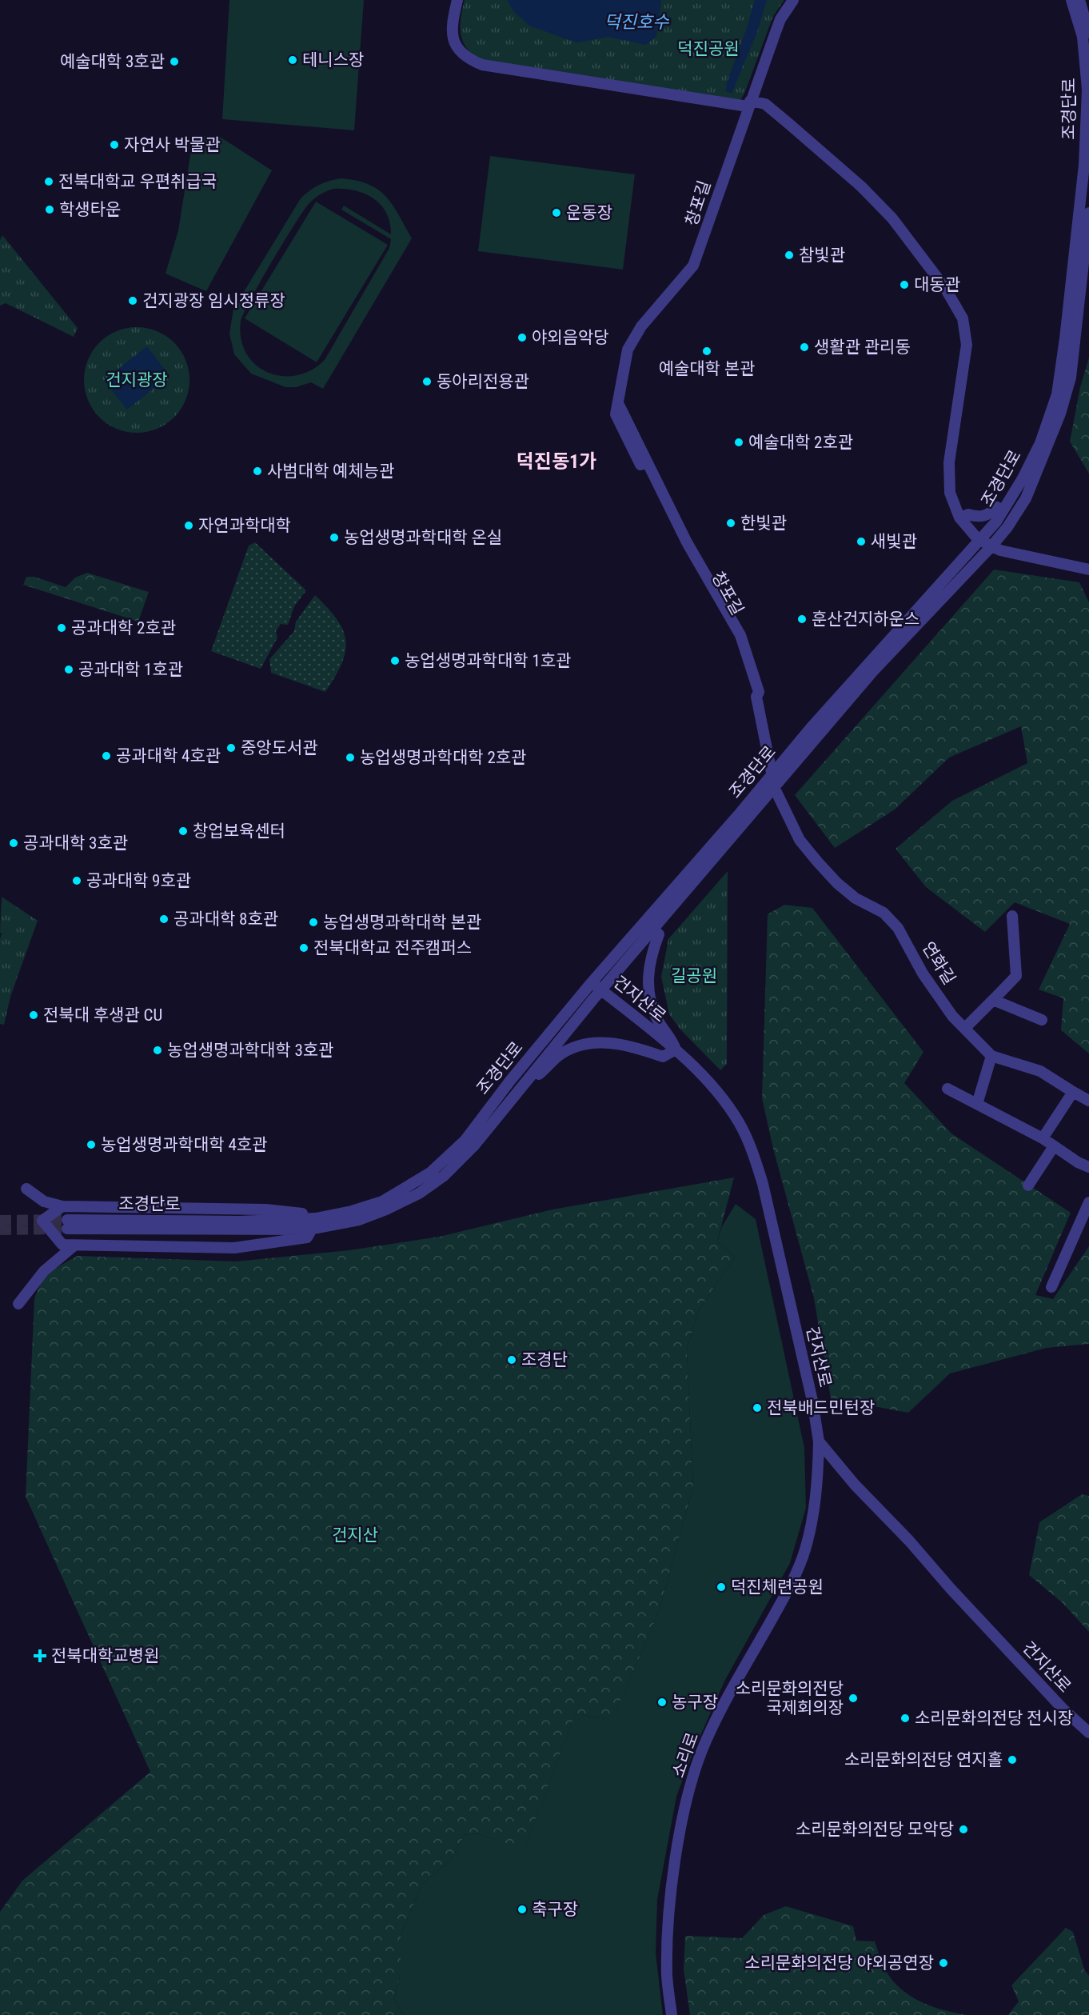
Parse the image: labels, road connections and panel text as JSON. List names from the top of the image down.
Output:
{
  "streets": {
    "street": [
      "조경단로",
      "창포길",
      "연화길",
      "건지산로",
      "소리로"
    ]
  },
  "crossings": [
    ["조경단로", "창포길"],
    ["조경단로", "연화길"],
    ["조경단로", "건지산로"],
    ["창포길", "연화길"],
    ["건지산로", "소리로"]
  ],
  "districts": ["덕진동1가"],
  "water": ["덕진호수"],
  "parks": [
    "덕진공원",
    "건지광장",
    "길공원",
    "건지산"
  ],
  "places": {
    "other": [
      "테니스장",
      "예술대학 3호관",
      "자연사 박물관",
      "전북대학교 우편취급국",
      "학생타운",
      "운동장",
      "참빛관",
      "대동관",
      "건지광장 임시정류장",
      "야외음악당",
      "생활관 관리동",
      "예술대학 본관",
      "동아리전용관",
      "예술대학 2호관",
      "사범대학 예체능관",
      "한빛관",
      "자연과학대학",
      "농업생명과학대학 온실",
      "새빛관",
      "훈산건지하운스",
      "공과대학 2호관",
      "농업생명과학대학 1호관",
      "공과대학 1호관",
      "중앙도서관",
      "공과대학 4호관",
      "농업생명과학대학 2호관",
      "창업보육센터",
      "공과대학 3호관",
      "공과대학 9호관",
      "공과대학 8호관",
      "농업생명과학대학 본관",
      "전북대학교 전주캠퍼스",
      "전북대 후생관 CU",
      "농업생명과학대학 3호관",
      "농업생명과학대학 4호관",
      "조경단",
      "전북배드민턴장",
      "덕진체련공원",
      "소리문화의전당 국제회의장",
      "농구장",
      "소리문화의전당 전시장",
      "소리문화의전당 연지홀",
      "소리문화의전당 모악당",
      "축구장",
      "소리문화의전당 야외공연장"
    ],
    "health": ["전북대학교병원"]
  }
}
